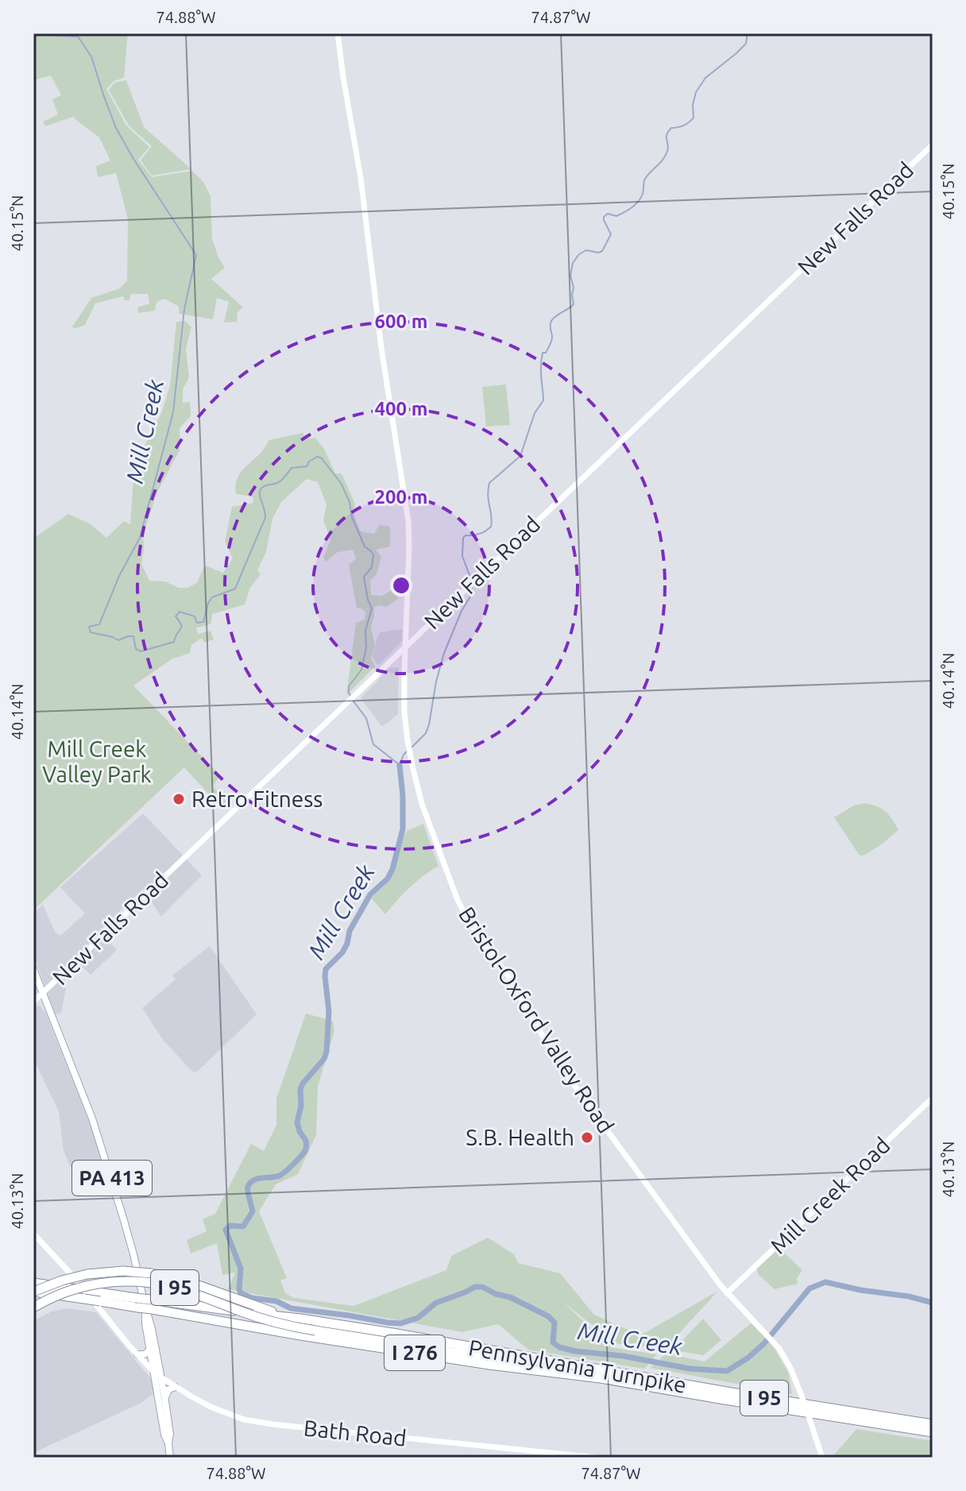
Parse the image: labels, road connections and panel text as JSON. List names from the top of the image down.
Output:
{
  "streets": {
    "highway": ["I 95", "I 276", "Pennsylvania Turnpike"],
    "main road": [
      "New Falls Road",
      "Bristol-Oxford Valley Road",
      "PA 413",
      "Mill Creek Road",
      "Bath Road"
    ]
  },
  "crossings": [
    ["New Falls Road", "Bristol-Oxford Valley Road"],
    ["New Falls Road", "PA 413"],
    ["Bristol-Oxford Valley Road", "Mill Creek Road"],
    ["PA 413", "Pennsylvania Turnpike"],
    ["PA 413", "Bath Road"],
    ["I 95", "Pennsylvania Turnpike"]
  ],
  "water": ["Mill Creek"],
  "parks": ["Mill Creek Valley Park"],
  "places": ["Retro Fitness", "S.B. Health"],
  "coordinates": [
    "74.88°W",
    "74.87°W",
    "40.15°N",
    "40.14°N",
    "40.13°N"
  ],
  "rings": ["600 m", "400 m", "200 m"]
}
